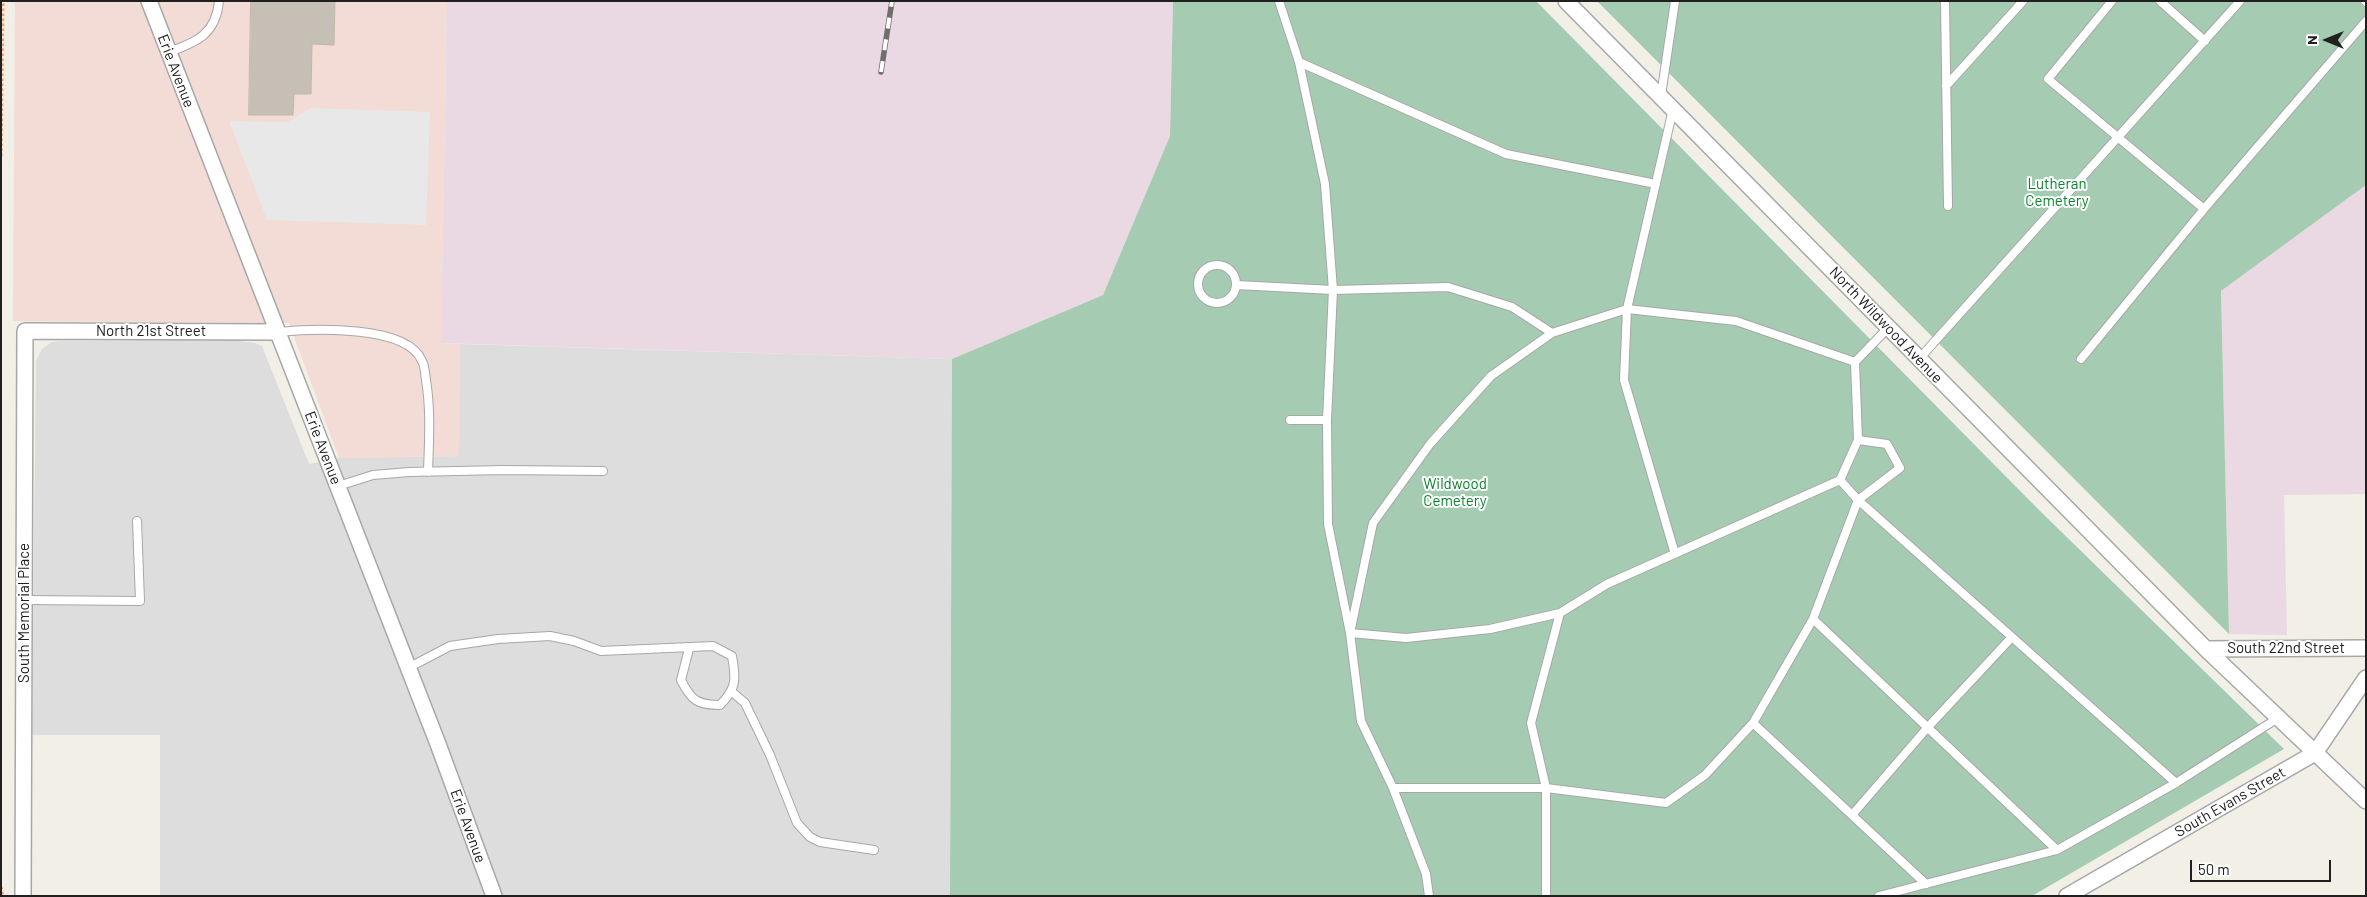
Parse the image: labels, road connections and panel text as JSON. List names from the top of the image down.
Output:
{
  "streets": {
    "street": [
      "Erie Avenue",
      "North Wildwood Avenue",
      "North 21st Street",
      "South Memorial Place",
      "South 22nd Street",
      "South Evans Street"
    ]
  },
  "crossings": [
    ["Erie Avenue", "North 21st Street"],
    ["North Wildwood Avenue", "South 22nd Street"],
    ["North Wildwood Avenue", "South Evans Street"],
    ["North 21st Street", "South Memorial Place"]
  ],
  "parks": ["Lutheran Cemetery", "Wildwood Cemetery"],
  "scale_bar": "50 m",
  "north": "left"
}
